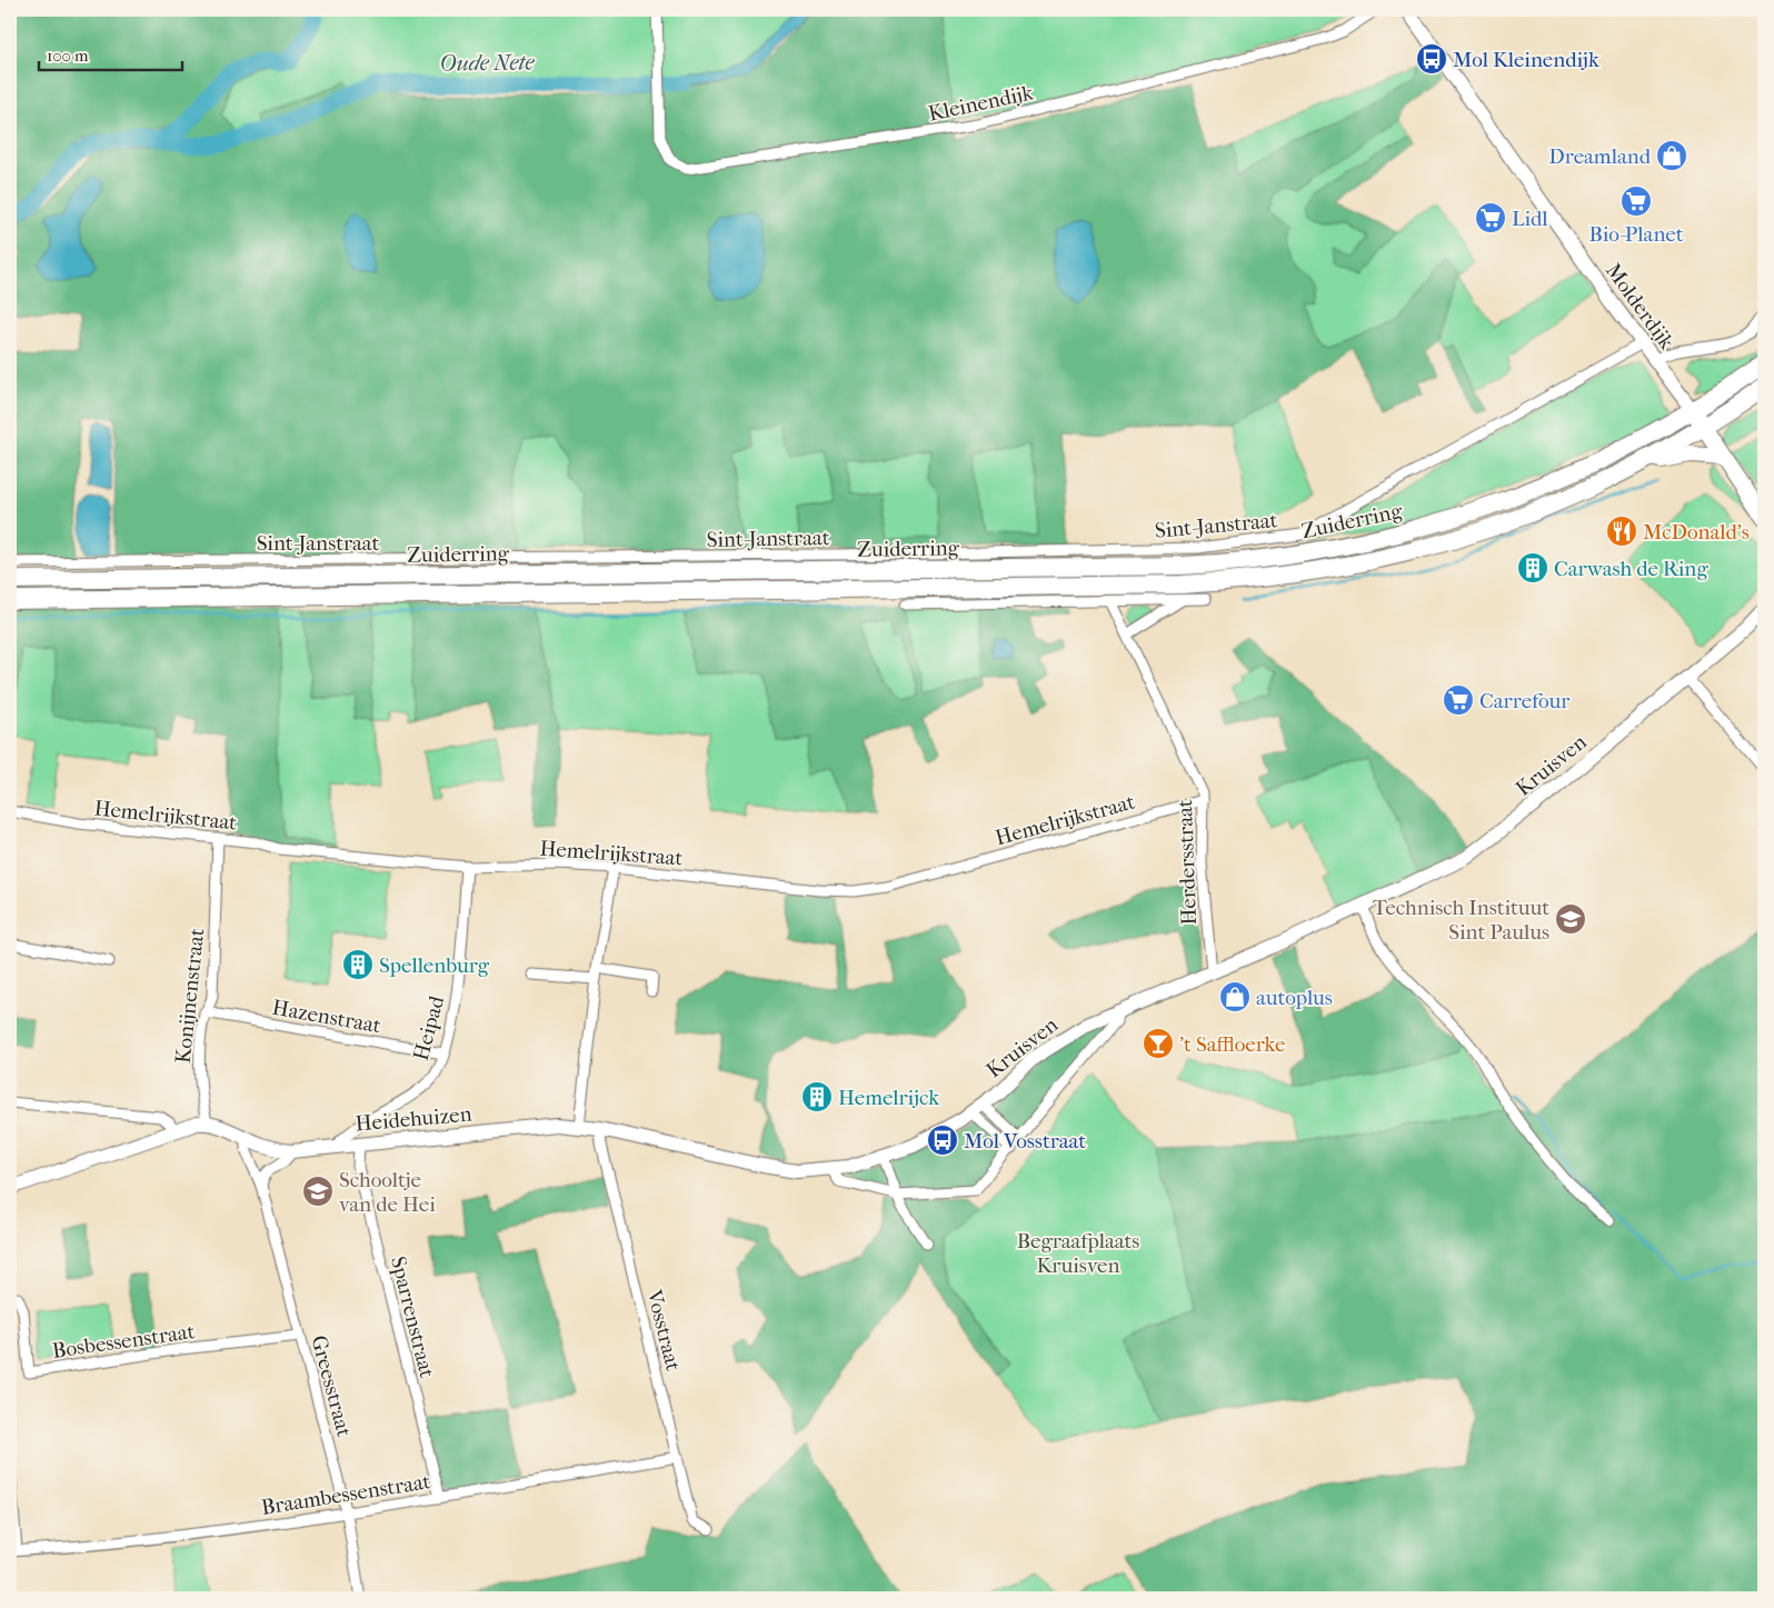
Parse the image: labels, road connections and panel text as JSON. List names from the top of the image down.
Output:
{
  "streets": {
    "highway": ["Zuiderring"],
    "main road": ["Molderdijk"],
    "street": [
      "Kleinendijk",
      "Sint-Janstraat",
      "Kruisven",
      "Hemelrijkstraat",
      "Herdersstraat",
      "Konijnenstraat",
      "Hazenstraat",
      "Heipad",
      "Heidehuizen",
      "Sparrenstraat",
      "Vosstraat",
      "Bosbessenstraat",
      "Greesstraat",
      "Braambessenstraat"
    ]
  },
  "crossings": [
    ["Molderdijk", "Zuiderring"],
    ["Molderdijk", "Sint-Janstraat"],
    ["Kruisven", "Herdersstraat"],
    ["Kruisven", "Heidehuizen"],
    ["Hemelrijkstraat", "Herdersstraat"],
    ["Hemelrijkstraat", "Konijnenstraat"],
    ["Hemelrijkstraat", "Heipad"],
    ["Konijnenstraat", "Hazenstraat"],
    ["Konijnenstraat", "Heidehuizen"],
    ["Hazenstraat", "Heipad"],
    ["Heipad", "Heidehuizen"],
    ["Heidehuizen", "Sparrenstraat"],
    ["Heidehuizen", "Vosstraat"],
    ["Heidehuizen", "Greesstraat"],
    ["Sparrenstraat", "Braambessenstraat"],
    ["Vosstraat", "Braambessenstraat"],
    ["Bosbessenstraat", "Greesstraat"],
    ["Greesstraat", "Braambessenstraat"]
  ],
  "water": ["Oude Nete"],
  "parks": ["Begraafplaats Kruisven"],
  "places": {
    "bus stop": ["Mol Kleinendijk", "Mol Vosstraat"],
    "shop": ["Dreamland", "autoplus"],
    "supermarket": ["Bio-Planet", "Lidl", "Carrefour"],
    "restaurant": ["McDonald's"],
    "building": ["Carwash de Ring", "Spellenburg", "Hemelrijck"],
    "school or university": ["Technisch Instituut Sint Paulus", "Schooltje van de Hei"],
    "bar": ["'t Saffloerke"]
  },
  "scale_bar": "100 m"
}
